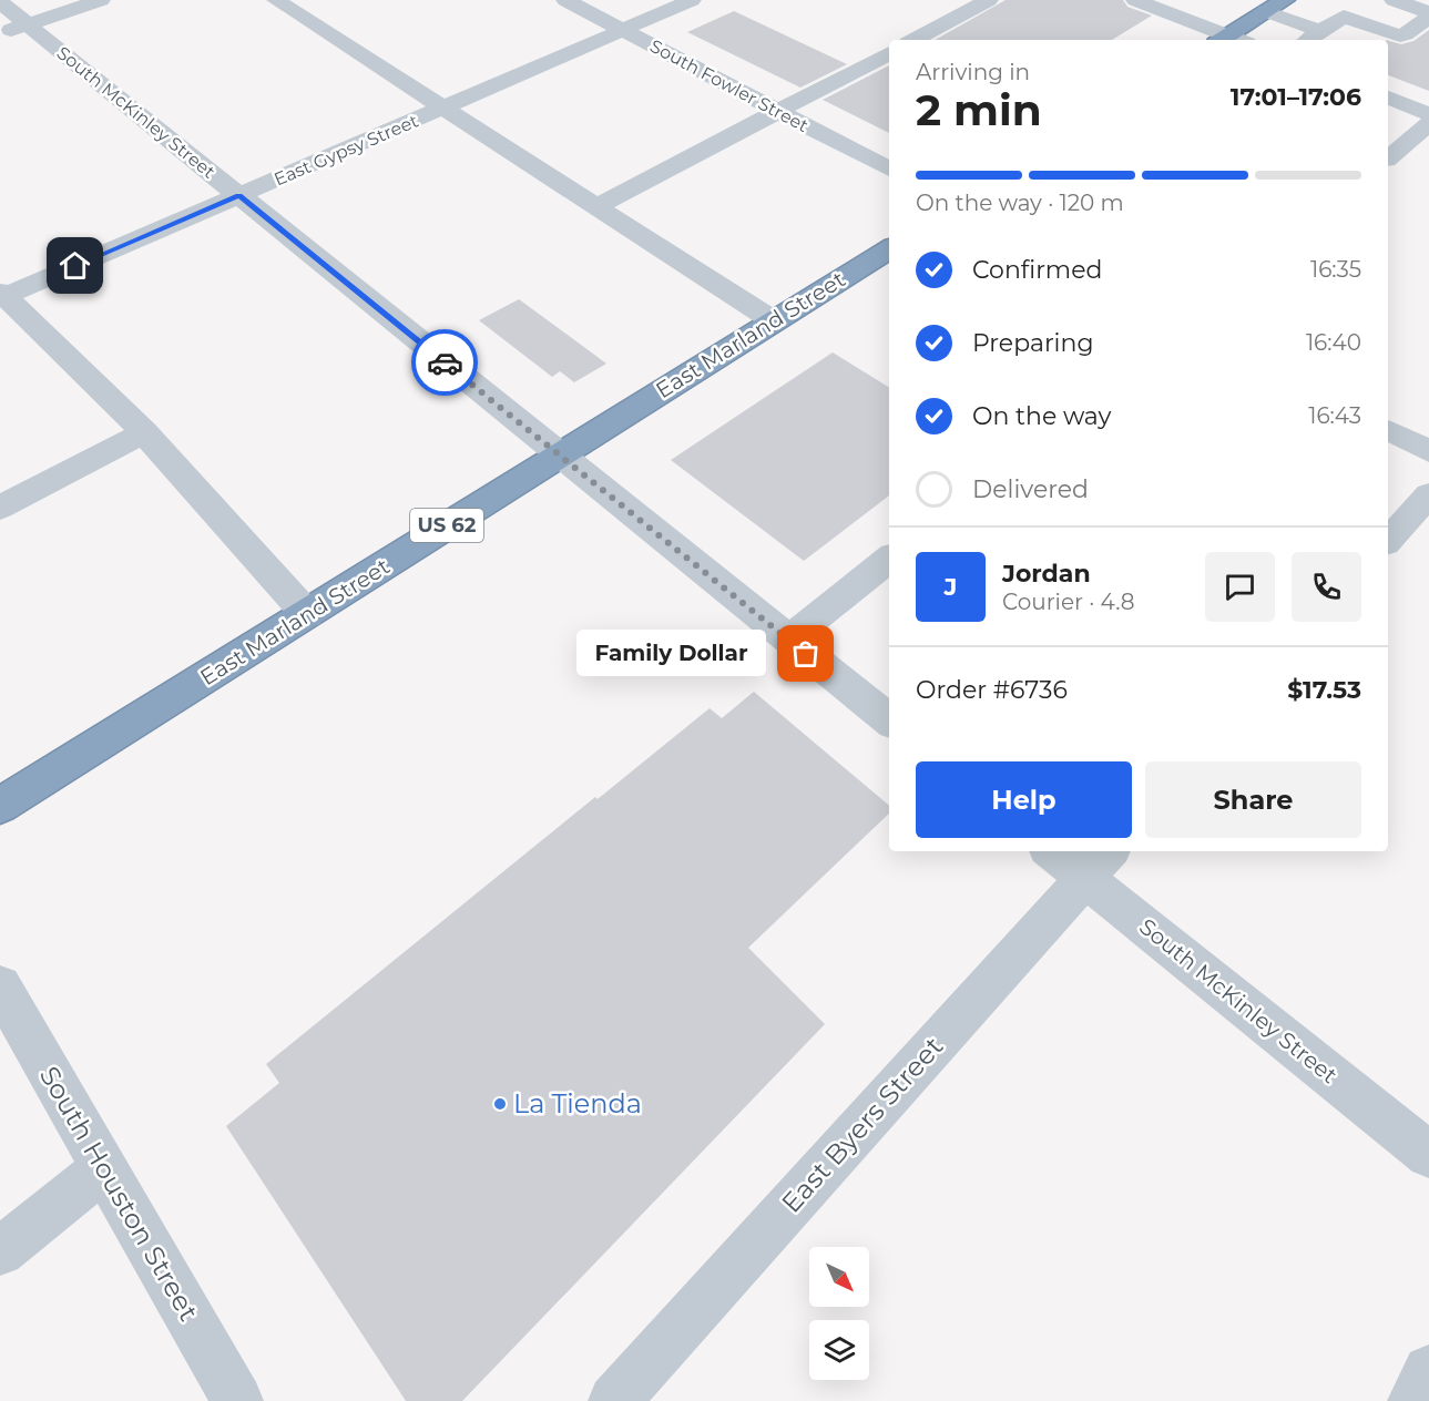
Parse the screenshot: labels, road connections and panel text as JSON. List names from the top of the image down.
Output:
{
  "streets": {
    "highway": ["East Marland Street", "US 62"],
    "street": [
      "South Fowler Street",
      "South McKinley Street",
      "East Gypsy Street",
      "East Byers Street",
      "South Houston Street"
    ]
  },
  "crossings": [
    ["South Fowler Street", "East Gypsy Street"],
    ["South McKinley Street", "East Gypsy Street"],
    ["South McKinley Street", "East Marland Street"],
    ["South McKinley Street", "East Byers Street"]
  ],
  "places": ["Family Dollar", "La Tienda"],
  "north": "bottom right",
  "page": {
    "heading": ["2 min", "Arriving in", "17:01–17:06"],
    "panel": [
      "Jordan",
      "Courier · 4.8",
      "Order #6736",
      "$17.53"
    ],
    "bar": "On the way · 120 m",
    "list": [
      ["Confirmed", "16:35"],
      ["Preparing", "16:40"],
      ["On the way", "16:43"],
      "Delivered"
    ],
    "round": "J",
    "bubble": "Family Dollar",
    "buttons": ["Help", "Share"]
  }
}
